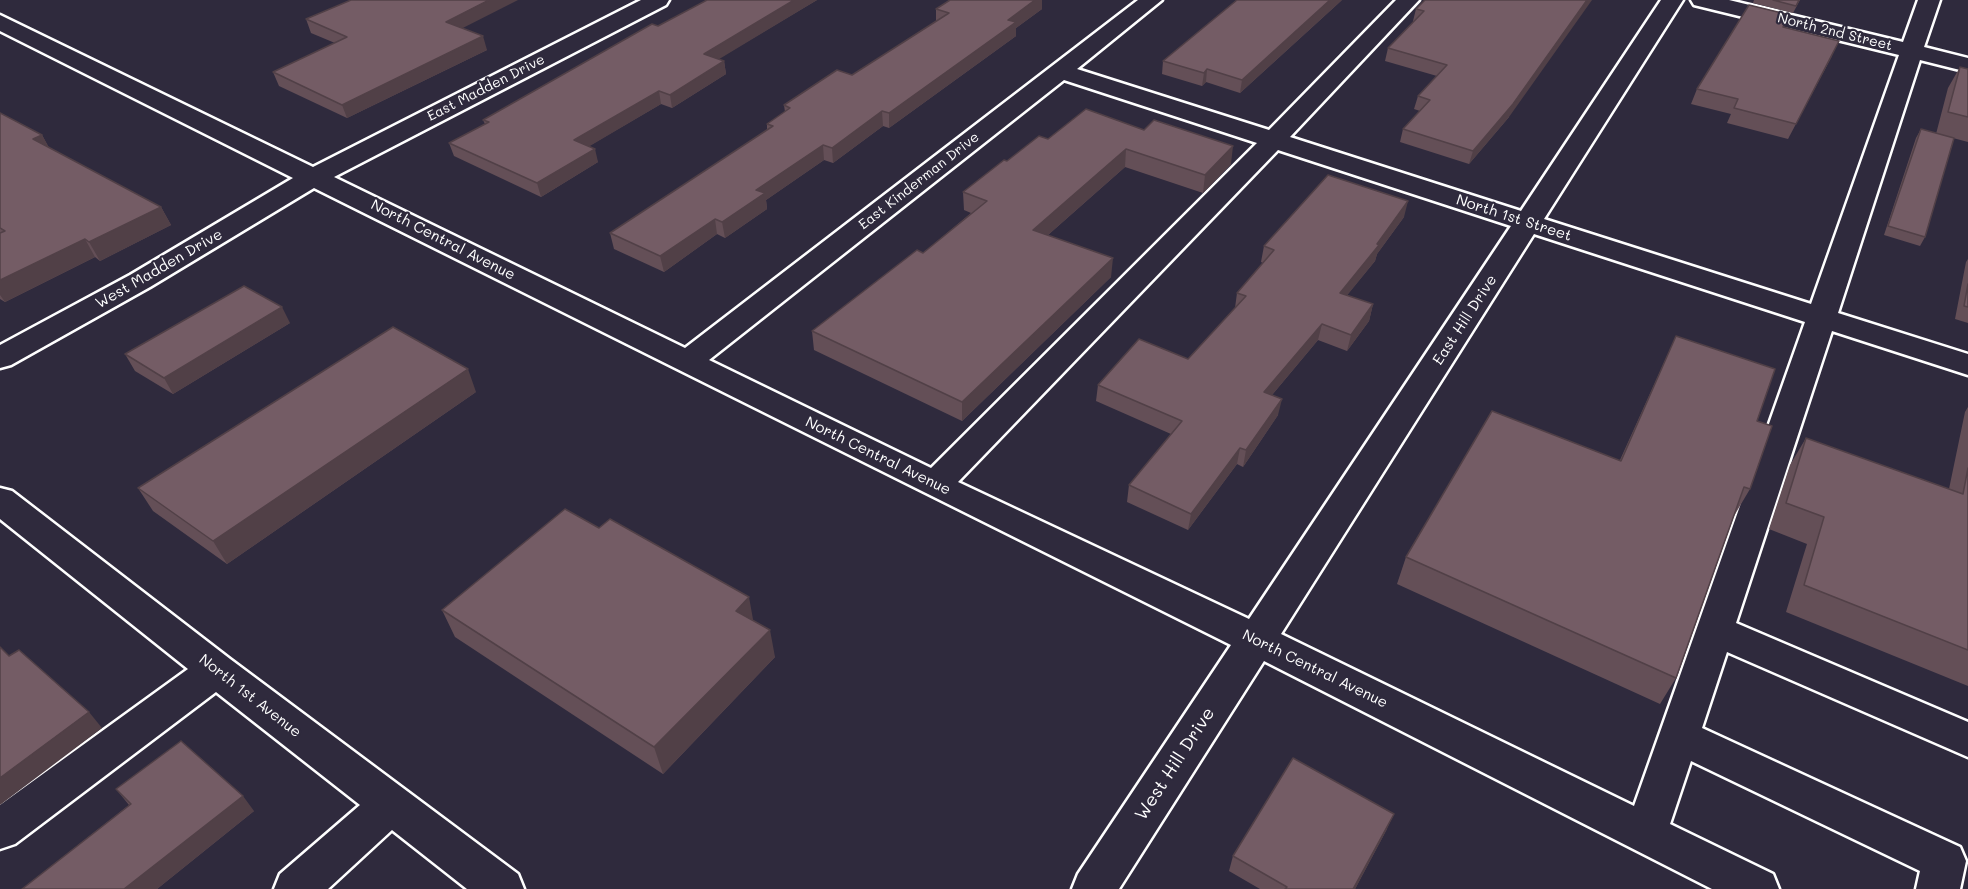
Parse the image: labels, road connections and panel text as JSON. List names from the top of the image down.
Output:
{
  "streets": {
    "street": [
      "North 2nd Street",
      "East Madden Drive",
      "East Kinderman Drive",
      "North 1st Street",
      "North Central Avenue",
      "West Madden Drive",
      "East Hill Drive",
      "North 1st Avenue",
      "West Hill Drive"
    ]
  },
  "crossings": [
    ["East Madden Drive", "North Central Avenue"],
    ["East Madden Drive", "West Madden Drive"],
    ["East Kinderman Drive", "North 1st Street"],
    ["East Kinderman Drive", "North Central Avenue"],
    ["North 1st Street", "East Hill Drive"],
    ["North Central Avenue", "West Madden Drive"],
    ["North Central Avenue", "East Hill Drive"],
    ["North Central Avenue", "West Hill Drive"],
    ["East Hill Drive", "West Hill Drive"]
  ]
}
